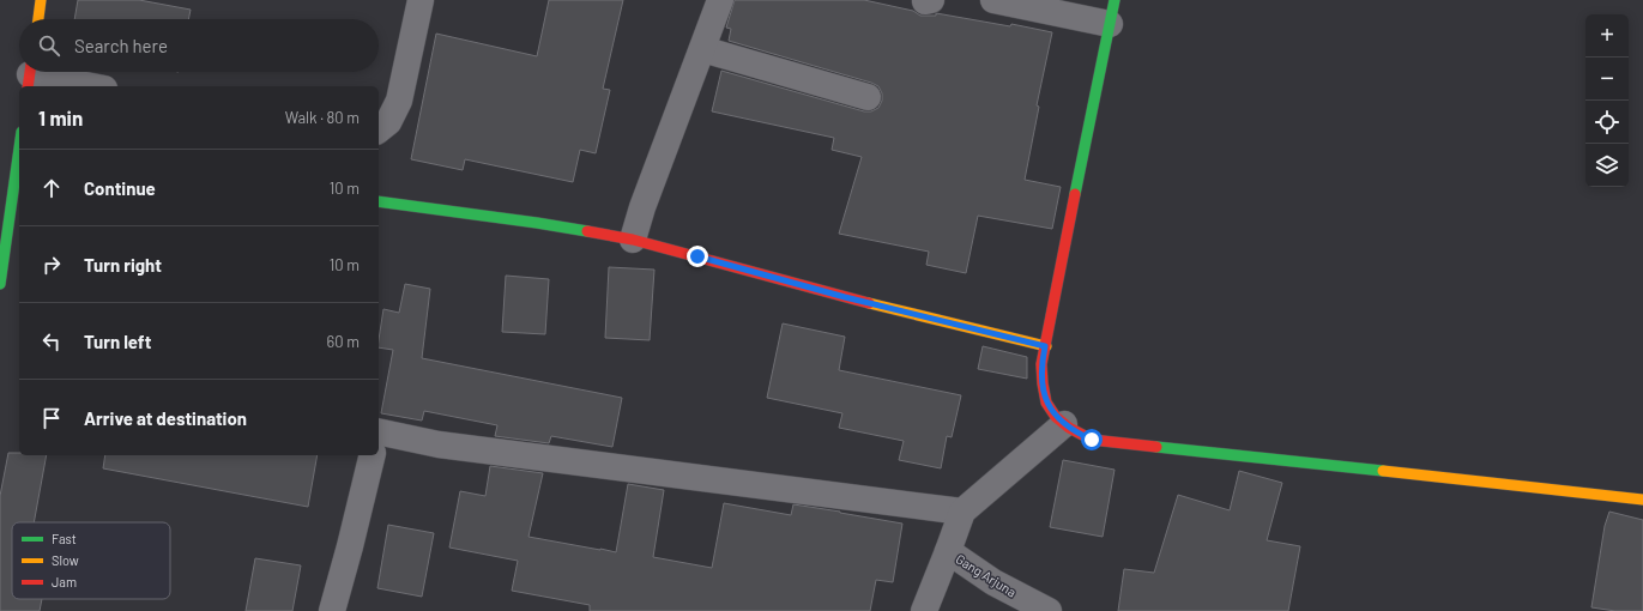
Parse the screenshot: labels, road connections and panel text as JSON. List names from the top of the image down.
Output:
{
  "streets": {
    "street": ["Gang Arjuna"]
  },
  "legend": ["Fast", "Slow", "Jam"],
  "page": {
    "map_buttons": ["+", "−"],
    "search": "Search here",
    "heading": ["1 min", "Walk · 80 m"],
    "list": [
      ["Continue", "10 m"],
      ["Turn right", "10 m"],
      ["Turn left", "60 m"],
      "Arrive at destination"
    ]
  }
}
